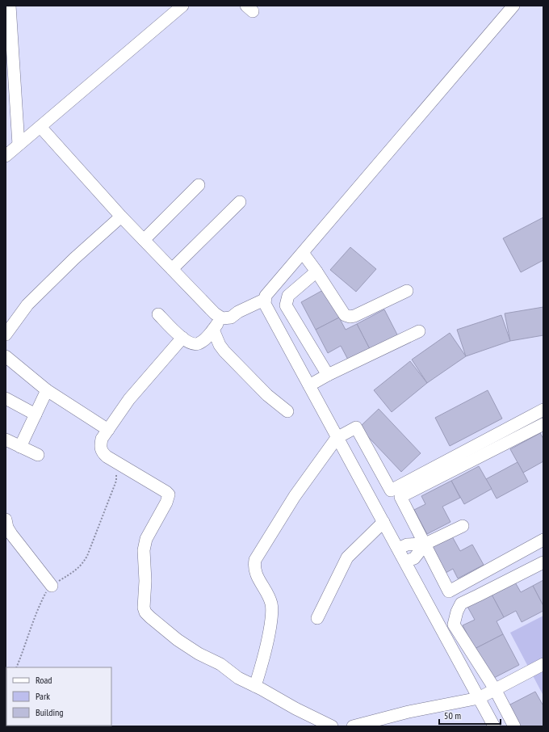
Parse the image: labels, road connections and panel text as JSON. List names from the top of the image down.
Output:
{
  "legend": ["Road", "Park", "Building"],
  "scale_bar": "50 m"
}
